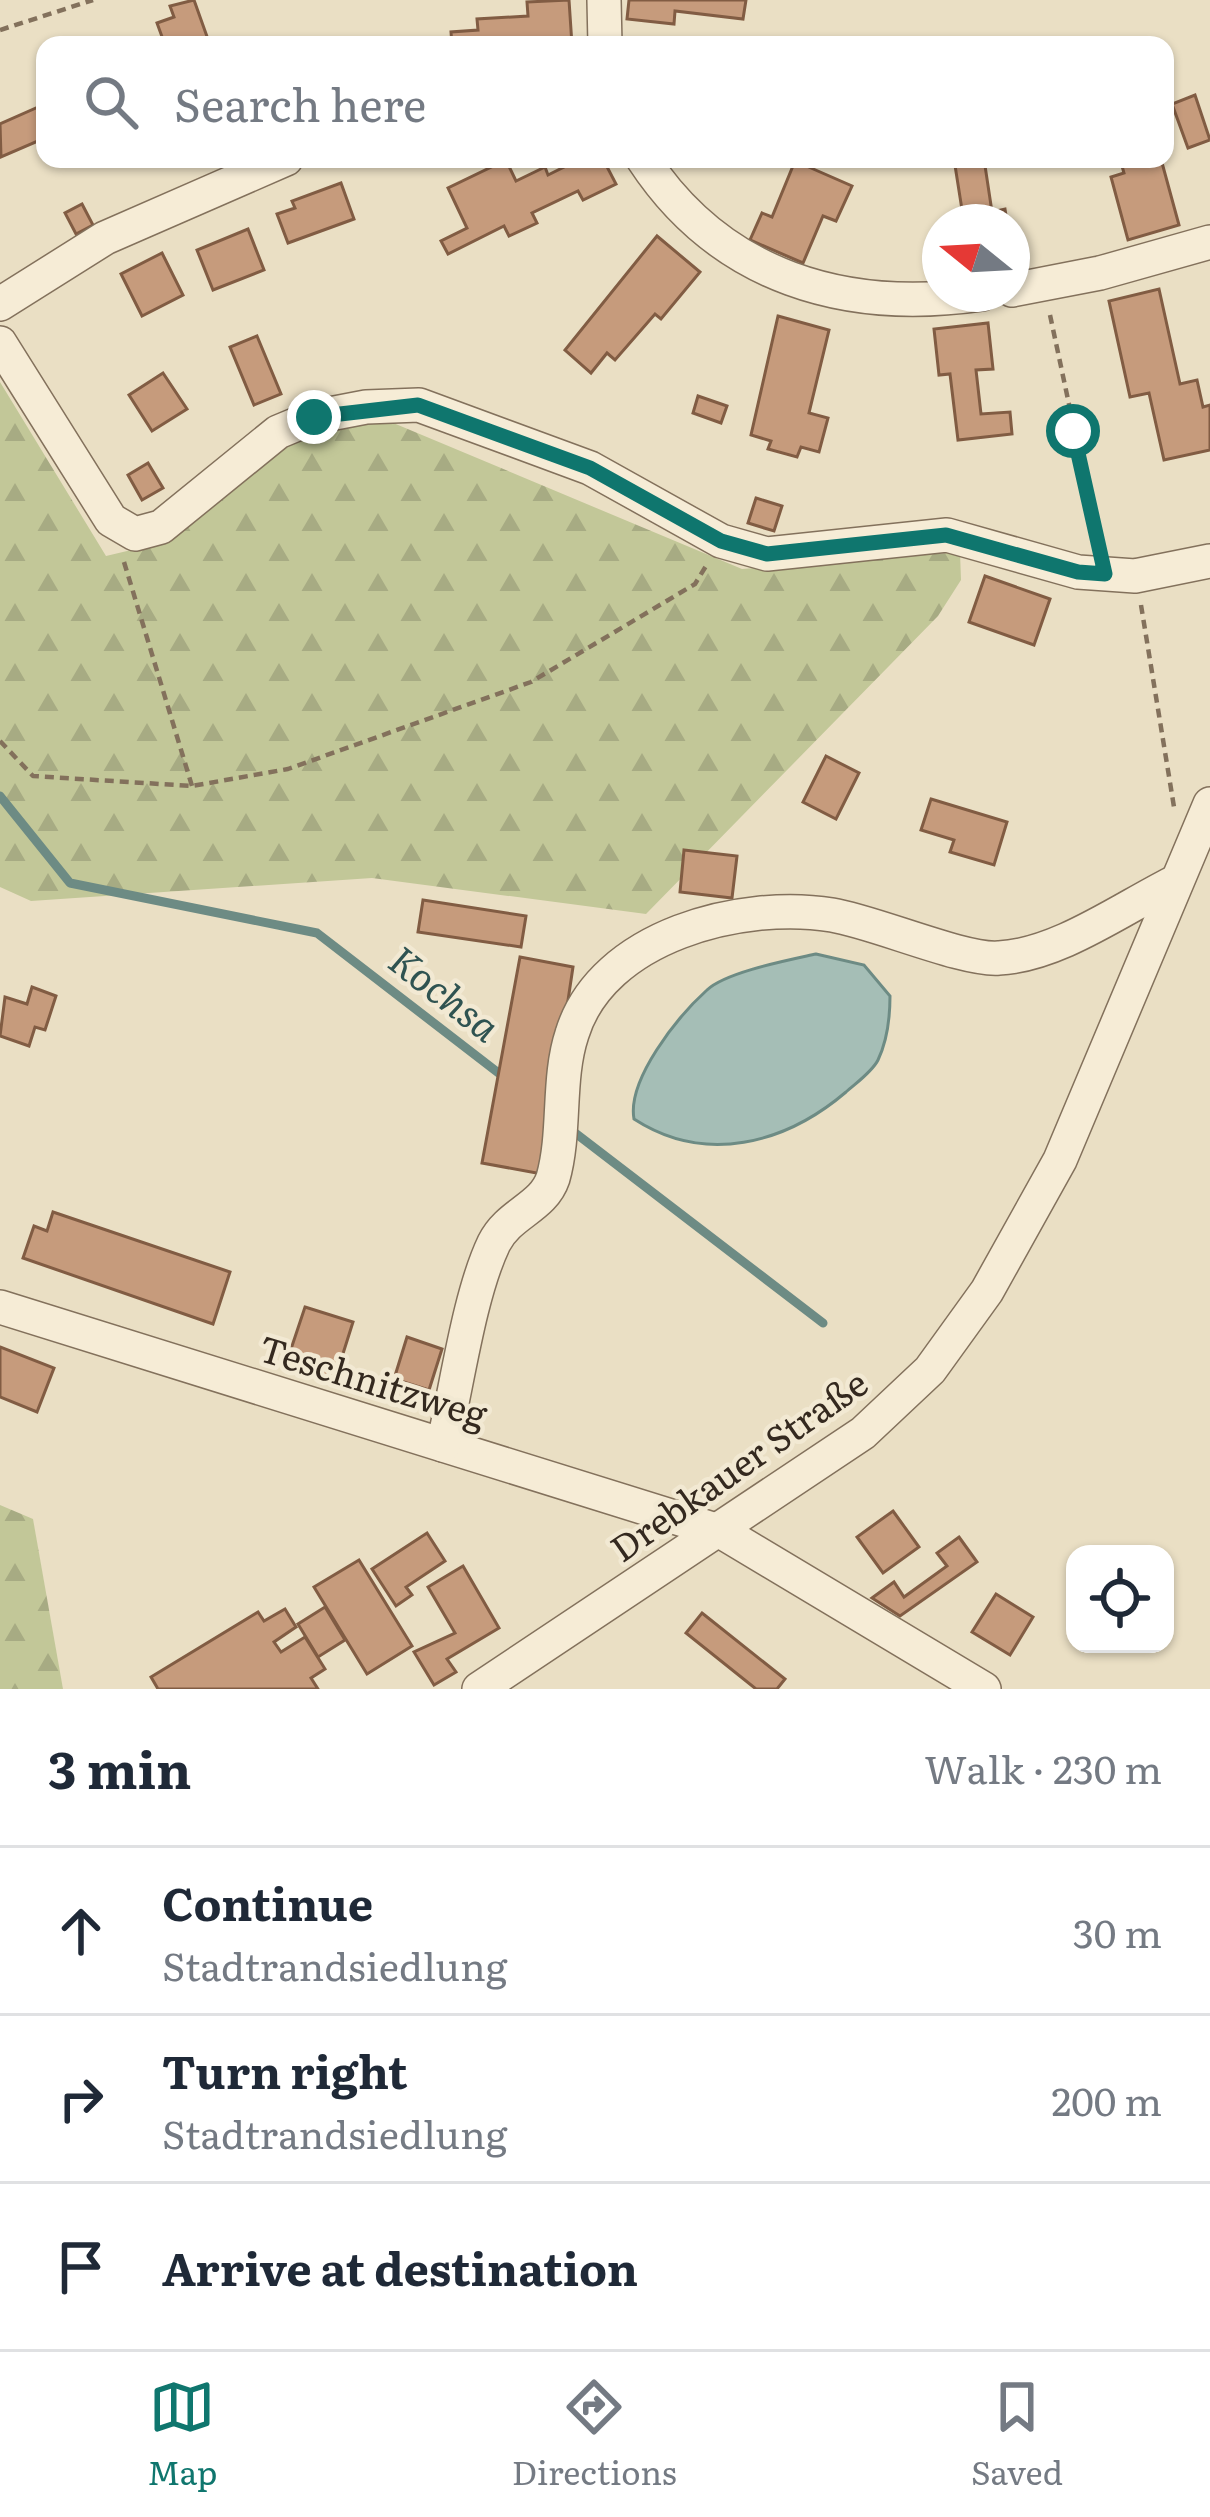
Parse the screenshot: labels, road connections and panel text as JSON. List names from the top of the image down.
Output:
{
  "streets": {
    "street": ["Teschnitzweg", "Drebkauer Straße"]
  },
  "crossings": [
    ["Teschnitzweg", "Drebkauer Straße"]
  ],
  "water": ["Kochsa"],
  "north": "left",
  "page": {
    "search": "Search here",
    "heading": ["3 min", "Walk · 230 m"],
    "list": [
      ["Continue", "Stadtrandsiedlung", "30 m"],
      ["Turn right", "Stadtrandsiedlung", "200 m"],
      "Arrive at destination"
    ],
    "nav": ["Map", "Directions", "Saved"]
  }
}
